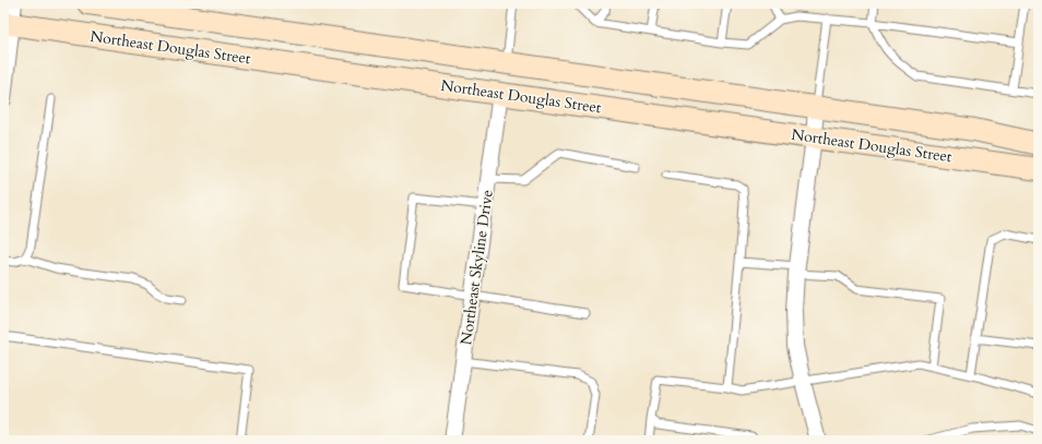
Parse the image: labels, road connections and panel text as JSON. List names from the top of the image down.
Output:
{
  "streets": {
    "main road": ["Northeast Douglas Street"],
    "street": ["Northeast Skyline Drive"]
  },
  "crossings": [
    ["Northeast Douglas Street", "Northeast Skyline Drive"]
  ]
}
